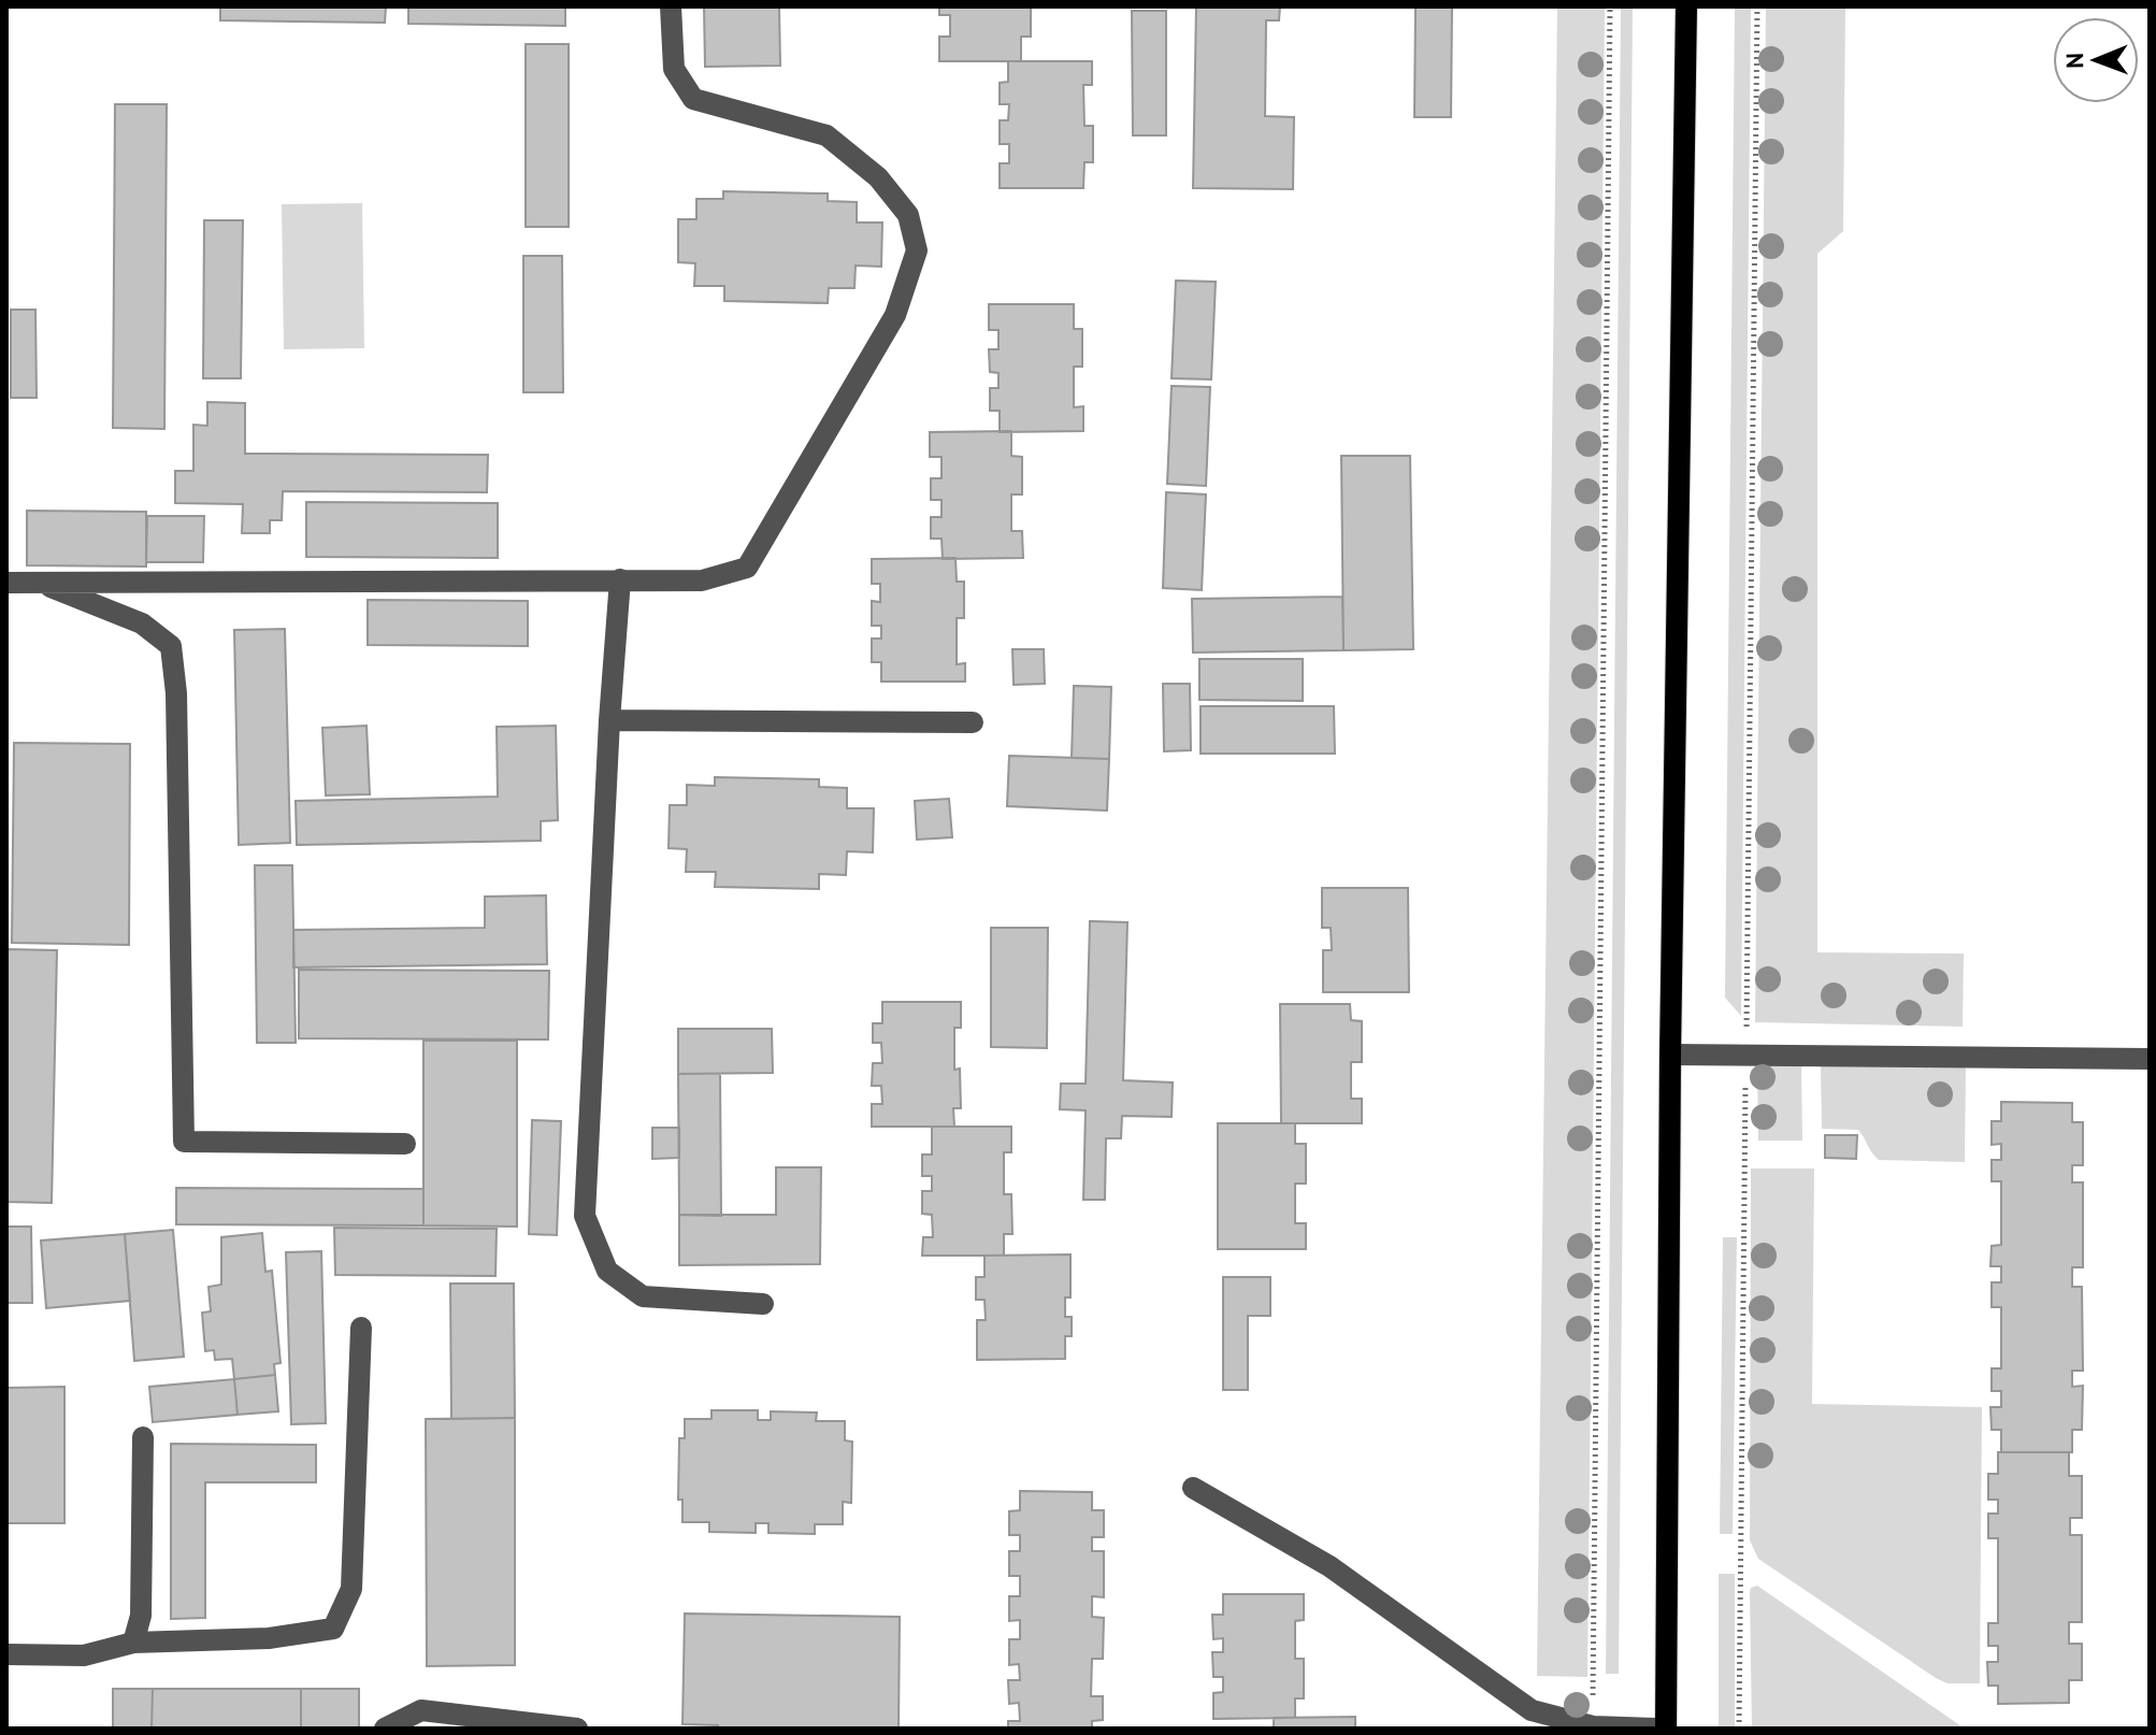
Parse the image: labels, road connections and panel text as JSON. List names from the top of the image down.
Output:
{
  "north": "left"
}
